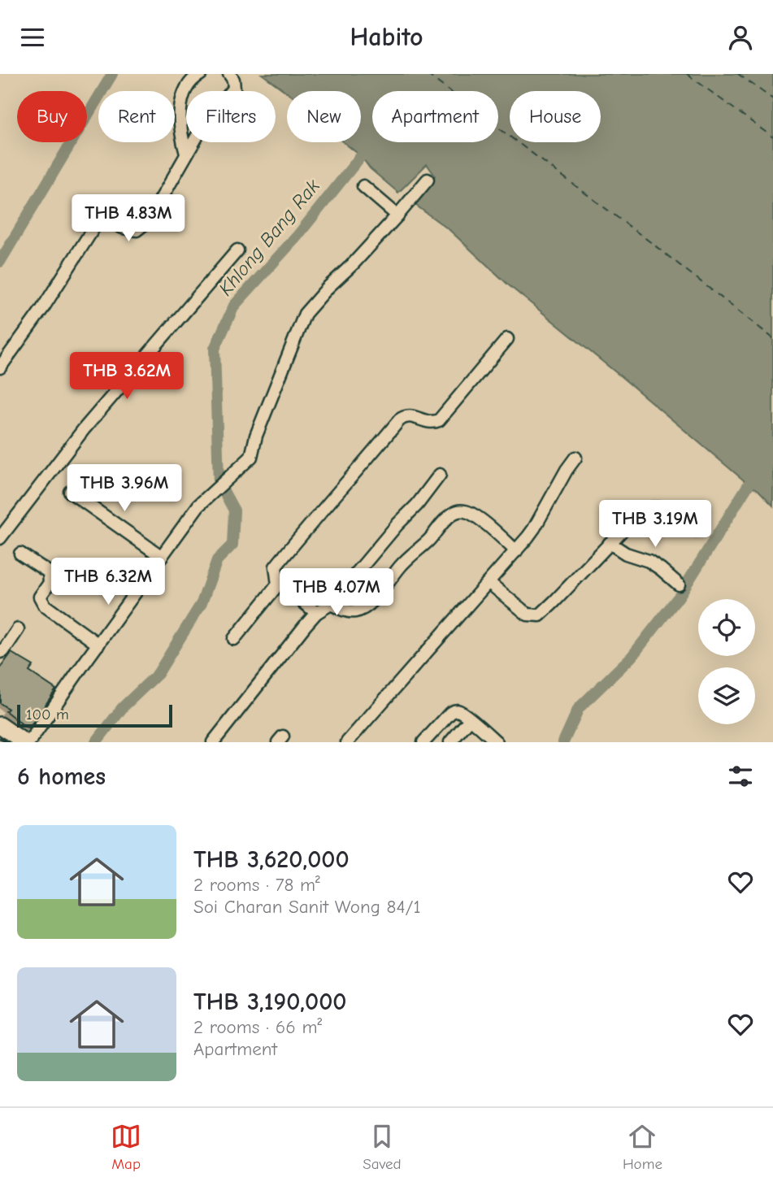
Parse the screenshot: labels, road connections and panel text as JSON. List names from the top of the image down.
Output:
{
  "water": ["Khlong Bang Rak"],
  "scale_bar": "100 m",
  "page": {
    "header": "Habito",
    "chip": [
      "Buy",
      "Rent",
      "Filters",
      "New",
      "Apartment",
      "House"
    ],
    "price": [
      "THB 4.83M",
      "THB 3.62M",
      "THB 3.96M",
      "THB 3.19M",
      "THB 6.32M",
      "THB 4.07M"
    ],
    "scale": "100 m",
    "heading": "6 homes",
    "list": [
      {
        "name": "THB 3,620,000",
        "note": "2 rooms · 78 m² · Soi Charan Sanit Wong 84/1"
      },
      {
        "name": "THB 3,190,000",
        "note": "2 rooms · 66 m² · Apartment"
      }
    ],
    "tabs": ["Map", "Saved", "Home"]
  }
}
